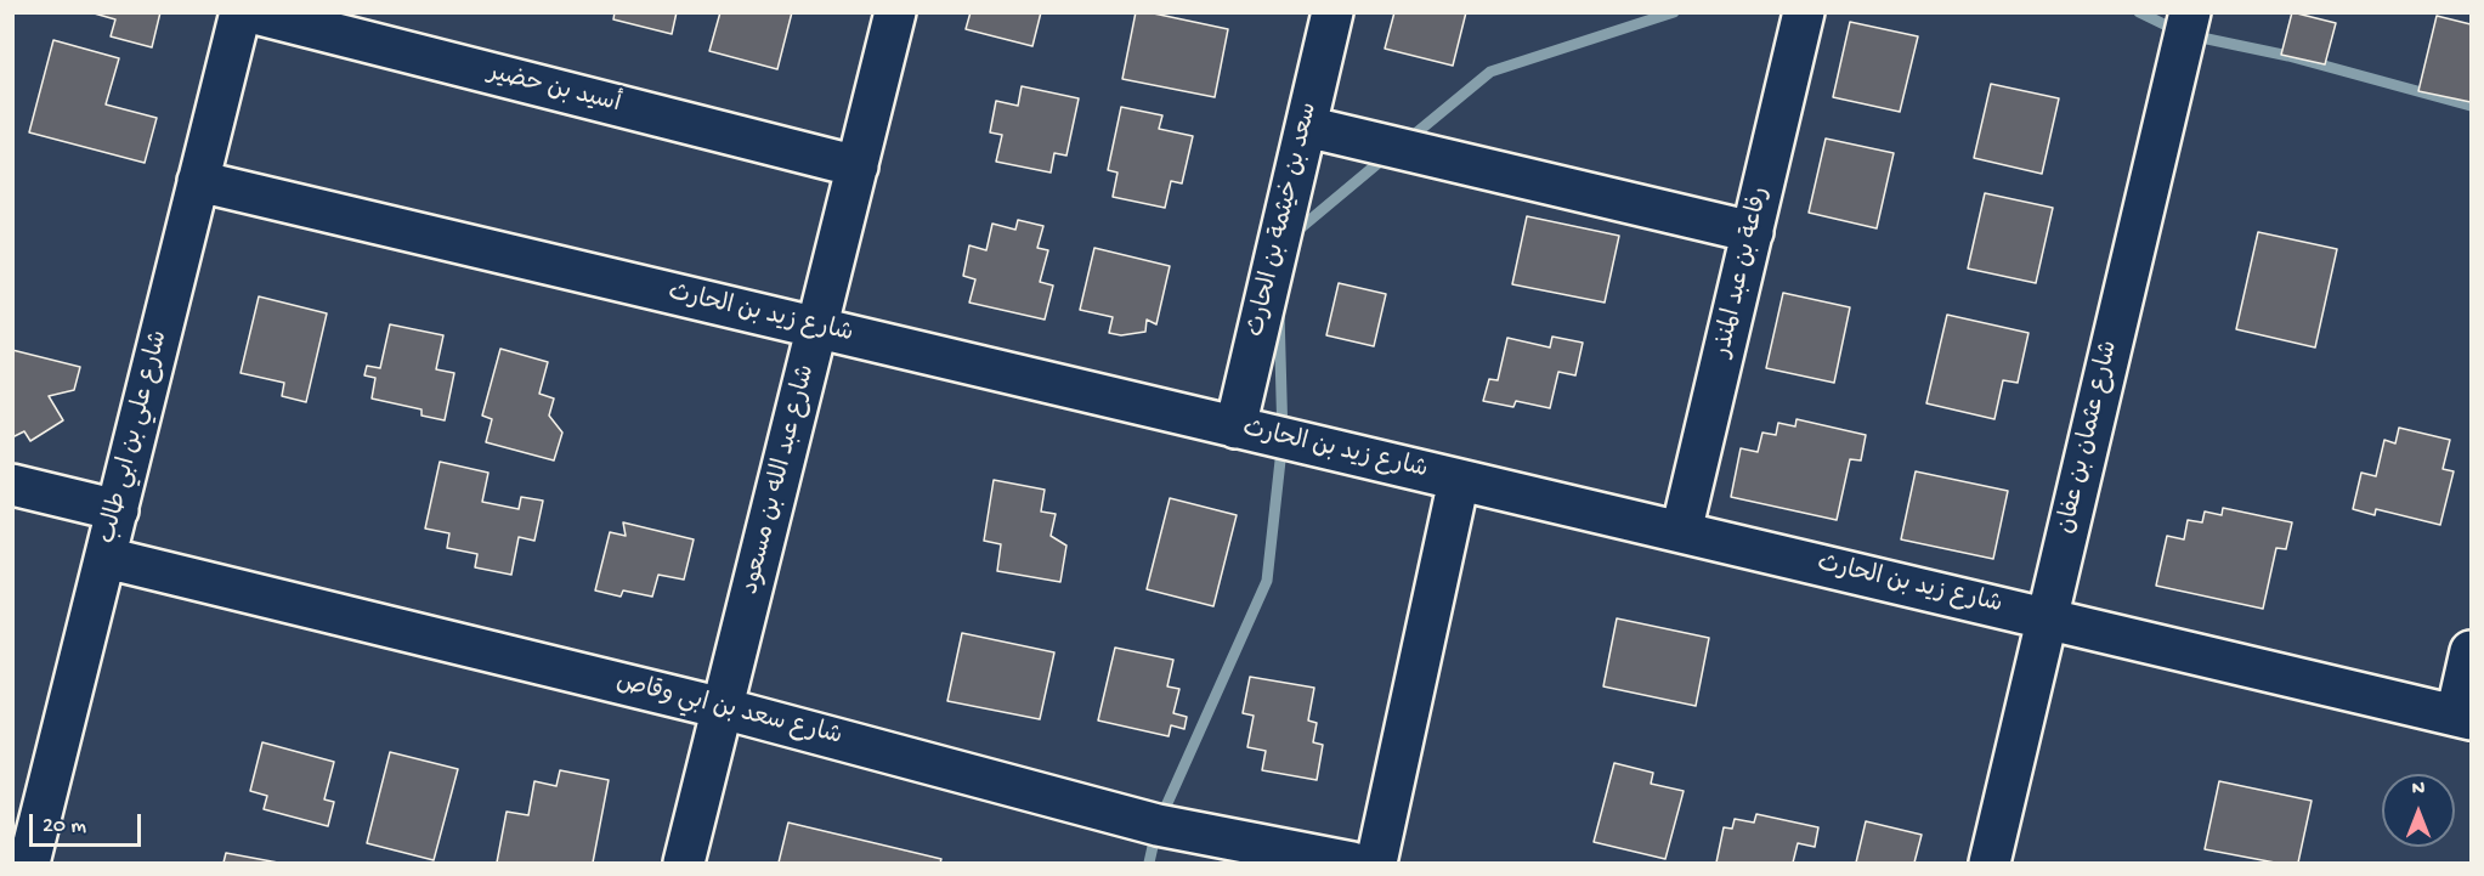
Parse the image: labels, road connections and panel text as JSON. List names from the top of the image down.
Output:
{
  "streets": {
    "street": [
      "أسيد بن حضير",
      "سعد بن خيثمة بن الحارث",
      "رفاعة بن عبد المنذر",
      "شارع زيد بن الحارث",
      "شارع علي بن ابي طالب",
      "شارع عثمان بن عفان",
      "شارع عبد الله بن مسعود",
      "شارع سعد بن ابي وقاص"
    ]
  },
  "crossings": [
    ["أسيد بن حضير", "شارع عبد الله بن مسعود"],
    ["سعد بن خيثمة بن الحارث", "شارع زيد بن الحارث"],
    ["رفاعة بن عبد المنذر", "شارع زيد بن الحارث"],
    ["شارع زيد بن الحارث", "شارع علي بن ابي طالب"],
    ["شارع زيد بن الحارث", "شارع عثمان بن عفان"],
    ["شارع زيد بن الحارث", "شارع عبد الله بن مسعود"],
    ["شارع علي بن ابي طالب", "شارع سعد بن ابي وقاص"],
    ["شارع عبد الله بن مسعود", "شارع سعد بن ابي وقاص"]
  ],
  "scale_bar": "20 m",
  "north": "top"
}
